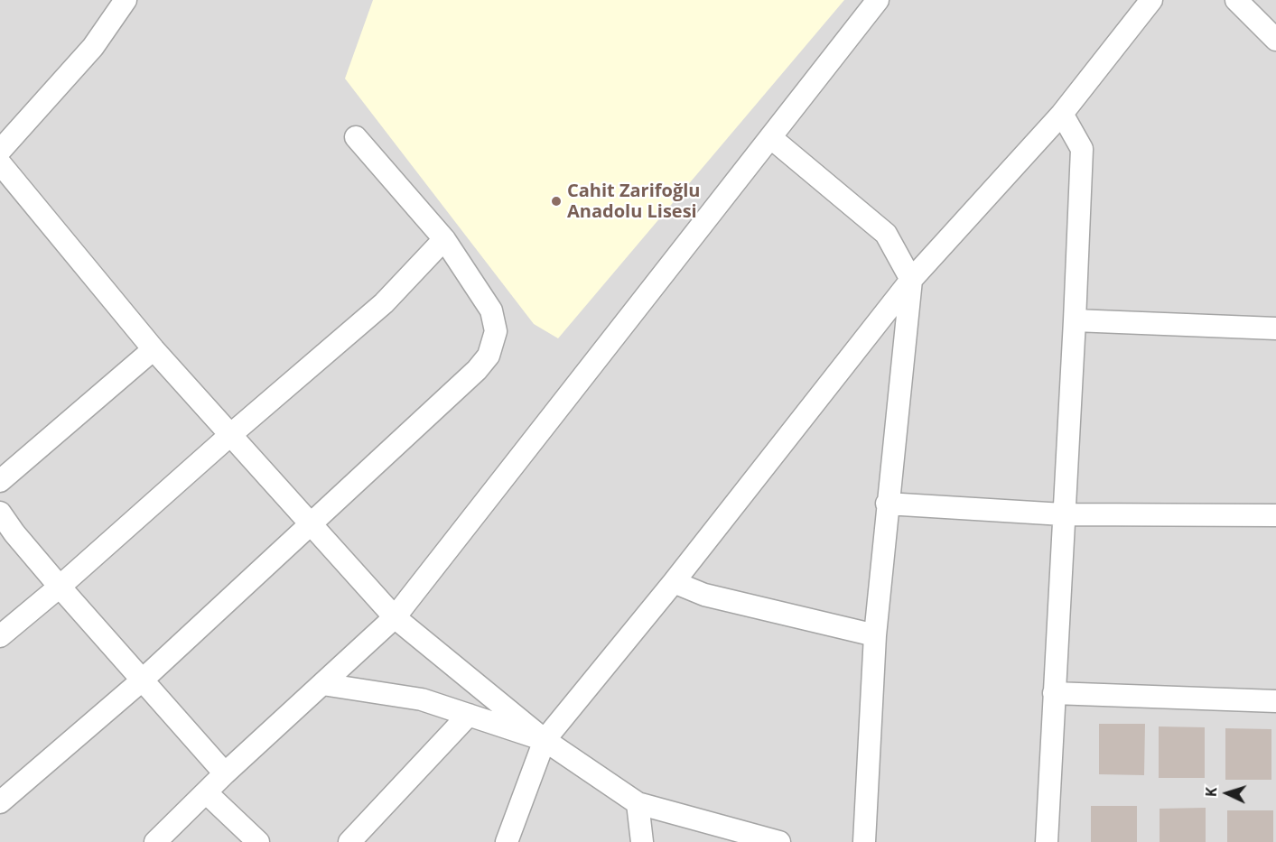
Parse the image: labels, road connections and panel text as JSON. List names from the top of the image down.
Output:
{
  "places": ["Cahit Zarifoğlu Anadolu Lisesi"],
  "north": "left"
}
